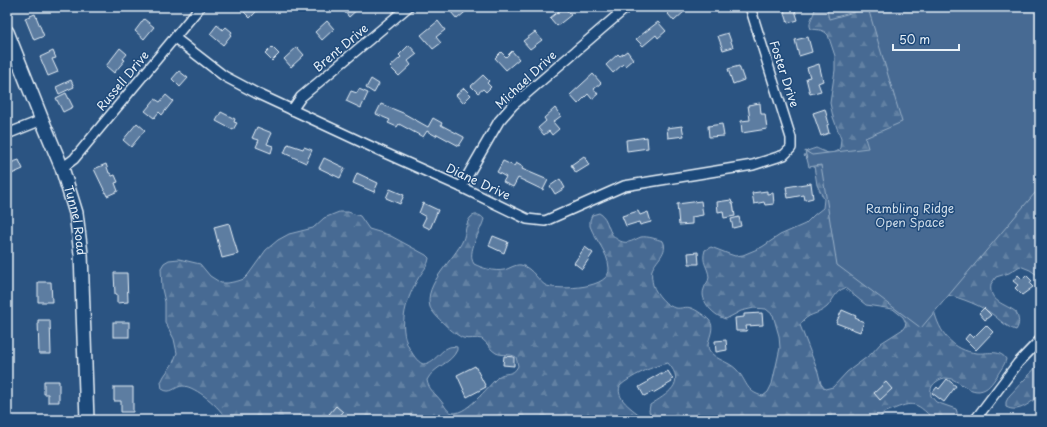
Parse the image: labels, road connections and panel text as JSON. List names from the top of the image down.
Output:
{
  "streets": {
    "main road": ["Tunnel Road"],
    "street": [
      "Brent Drive",
      "Foster Drive",
      "Michael Drive",
      "Russell Drive",
      "Diane Drive"
    ]
  },
  "crossings": [
    ["Brent Drive", "Diane Drive"],
    ["Foster Drive", "Diane Drive"],
    ["Michael Drive", "Diane Drive"],
    ["Russell Drive", "Diane Drive"],
    ["Russell Drive", "Tunnel Road"]
  ],
  "parks": ["Rambling Ridge Open Space"],
  "scale_bar": "50 m"
}
